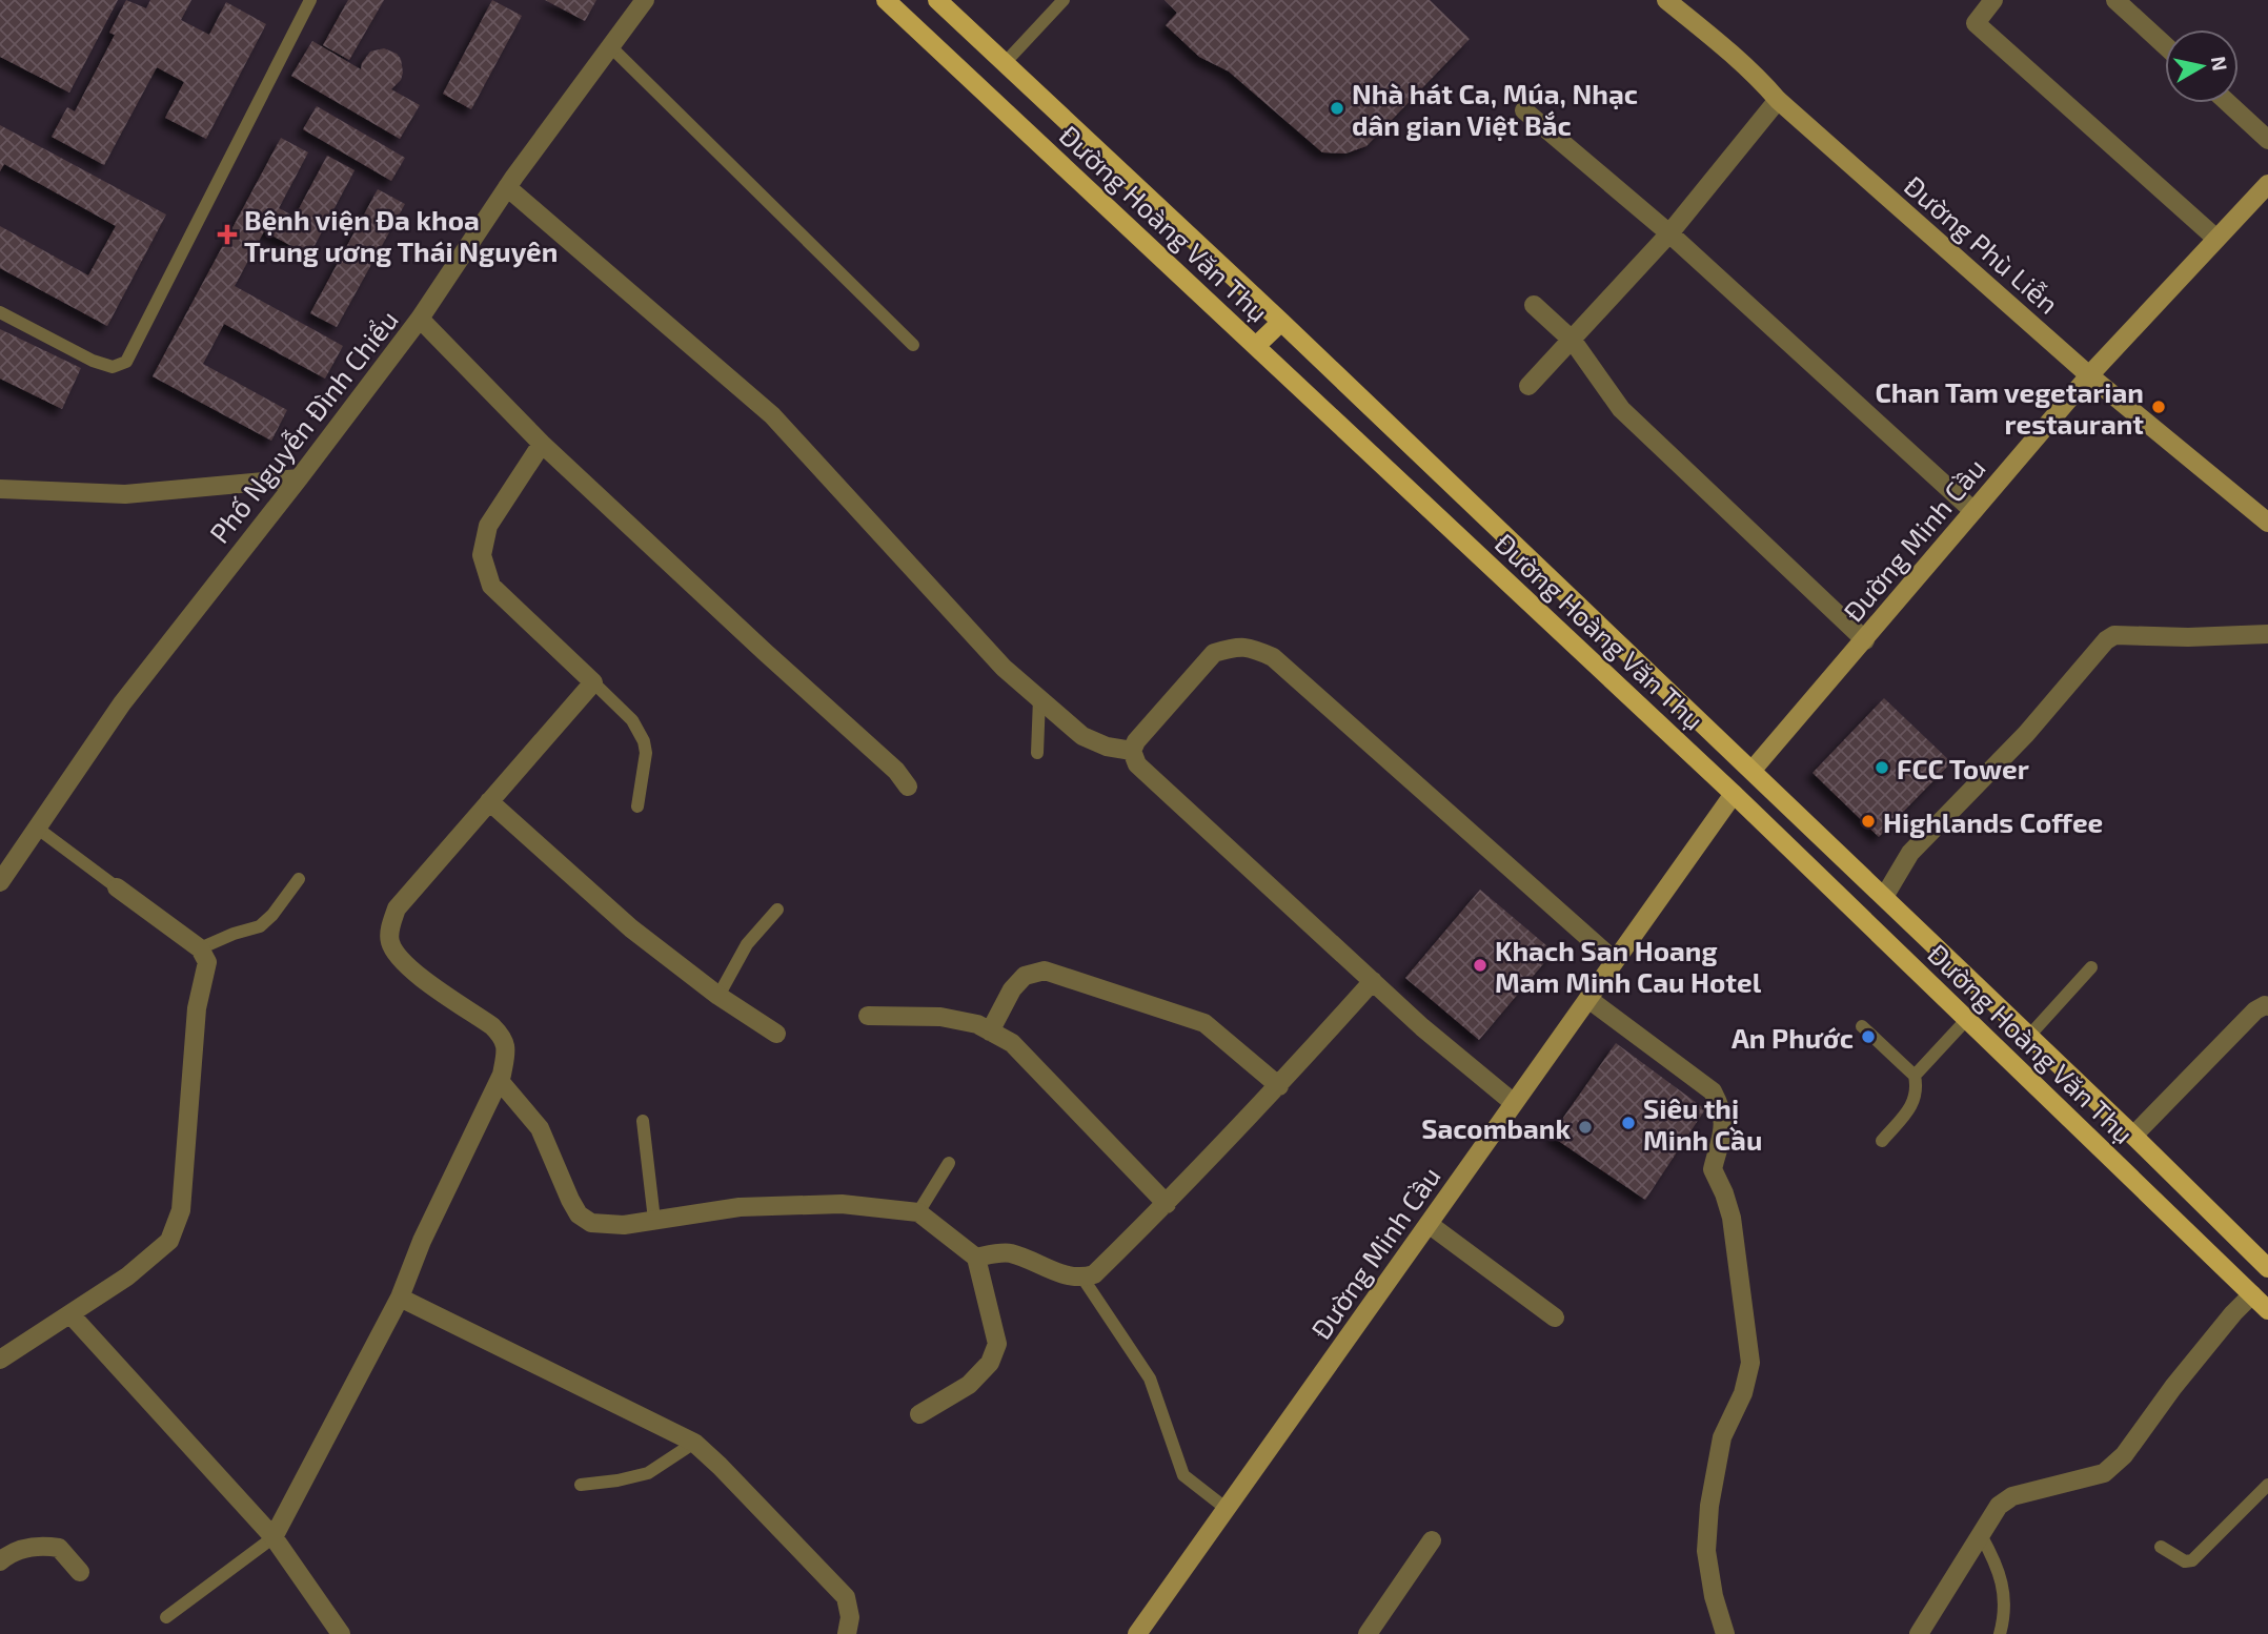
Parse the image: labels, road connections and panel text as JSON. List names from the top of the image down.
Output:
{
  "streets": {
    "main road": ["Đường Hoàng Văn Thụ"],
    "street": ["Đường Phù Liễn", "Phố Nguyễn Đình Chiểu", "Đường Minh Cầu"]
  },
  "crossings": [
    ["Đường Hoàng Văn Thụ", "Đường Minh Cầu"],
    ["Đường Phù Liễn", "Đường Minh Cầu"]
  ],
  "places": {
    "other": [
      "Nhà hát Ca, Múa, Nhạc dân gian Việt Bắc",
      "Chan Tam vegetarian restaurant",
      "FCC Tower",
      "Highlands Coffee",
      "Khach San Hoang Mam Minh Cau Hotel",
      "An Phước",
      "Siêu thị Minh Cầu",
      "Sacombank"
    ],
    "health": ["Bệnh viện Đa khoa Trung ương Thái Nguyên"]
  },
  "north": "right"
}
